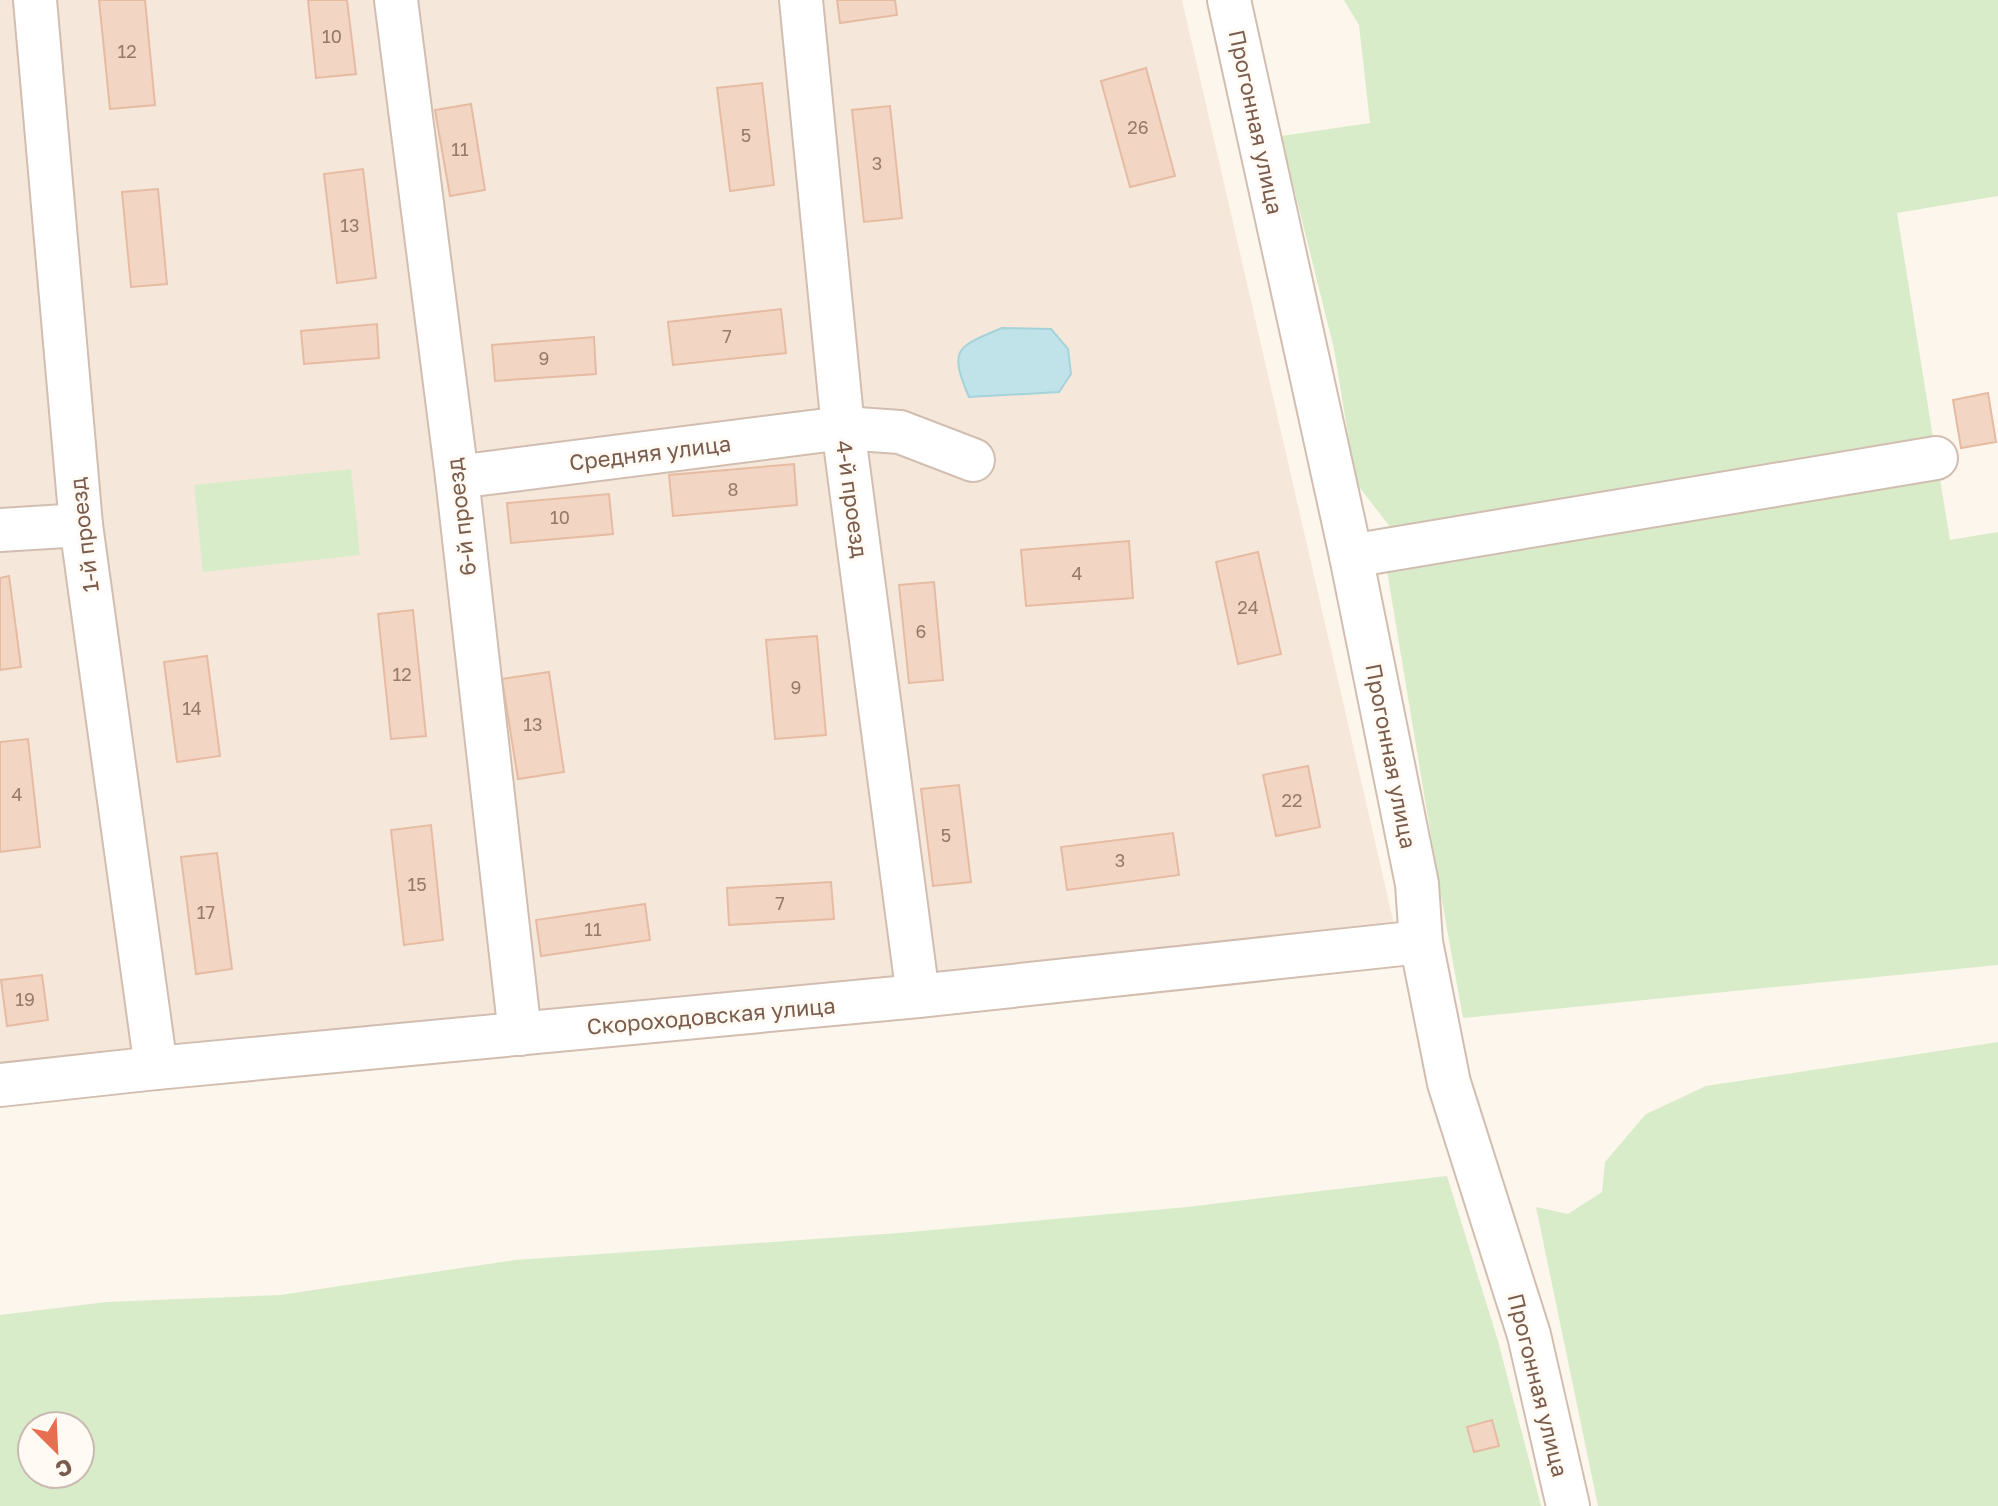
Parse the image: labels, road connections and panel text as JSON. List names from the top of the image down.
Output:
{
  "streets": {
    "street": [
      "Прогонная улица",
      "Средняя улица",
      "4-й проезд",
      "6-й проезд",
      "1-й проезд",
      "Скороходовская улица"
    ]
  },
  "crossings": [
    ["Прогонная улица", "Скороходовская улица"],
    ["Средняя улица", "4-й проезд"],
    ["Средняя улица", "6-й проезд"],
    ["4-й проезд", "Скороходовская улица"],
    ["6-й проезд", "Скороходовская улица"],
    ["1-й проезд", "Скороходовская улица"]
  ],
  "house_numbers": [
    "10",
    "12",
    "26",
    "5",
    "11",
    "3",
    "13",
    "7",
    "9",
    "8",
    "10",
    "4",
    "24",
    "6",
    "12",
    "9",
    "14",
    "13",
    "4",
    "22",
    "5",
    "3",
    "15",
    "7",
    "17",
    "11",
    "19"
  ],
  "north": "bottom right"
}
